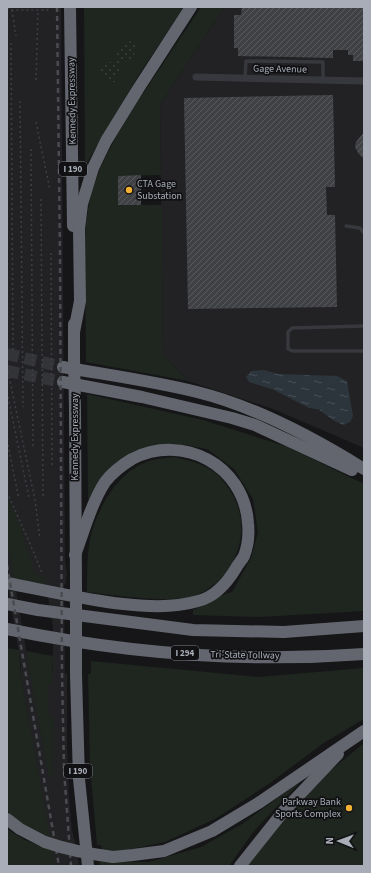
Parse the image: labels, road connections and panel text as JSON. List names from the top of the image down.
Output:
{
  "streets": {
    "highway": [
      "Kennedy Expressway",
      "I 190",
      "I 294",
      "Tri-State Tollway"
    ],
    "street": ["Gage Avenue"]
  },
  "places": ["CTA Gage Substation", "Parkway Bank Sports Complex"],
  "north": "left"
}
